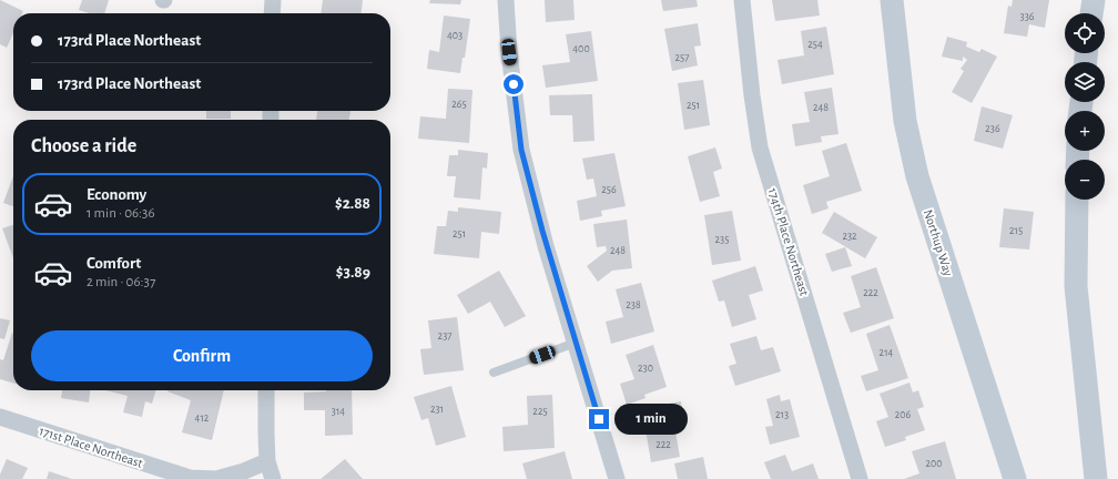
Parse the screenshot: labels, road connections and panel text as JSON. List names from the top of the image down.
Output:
{
  "streets": {
    "street": ["174th Place Northeast", "Northup Way", "171st Place Northeast"]
  },
  "house_numbers": [
    "336",
    "403",
    "254",
    "400",
    "257",
    "265",
    "251",
    "248",
    "236",
    "256",
    "215",
    "251",
    "232",
    "235",
    "248",
    "222",
    "238",
    "237",
    "214",
    "230",
    "231",
    "314",
    "225",
    "213",
    "206",
    "412",
    "222",
    "200"
  ],
  "page": {
    "map_buttons": ["+", "−"],
    "banner": ["173rd Place Northeast", "173rd Place Northeast"],
    "heading": "Choose a ride",
    "list": [
      {
        "name": "Economy",
        "note": "1 min · 06:36",
        "value": "$2.88"
      },
      {
        "name": "Comfort",
        "note": "2 min · 06:37",
        "value": "$3.89"
      }
    ],
    "buttons": "Confirm",
    "bubble": "1 min"
  }
}
